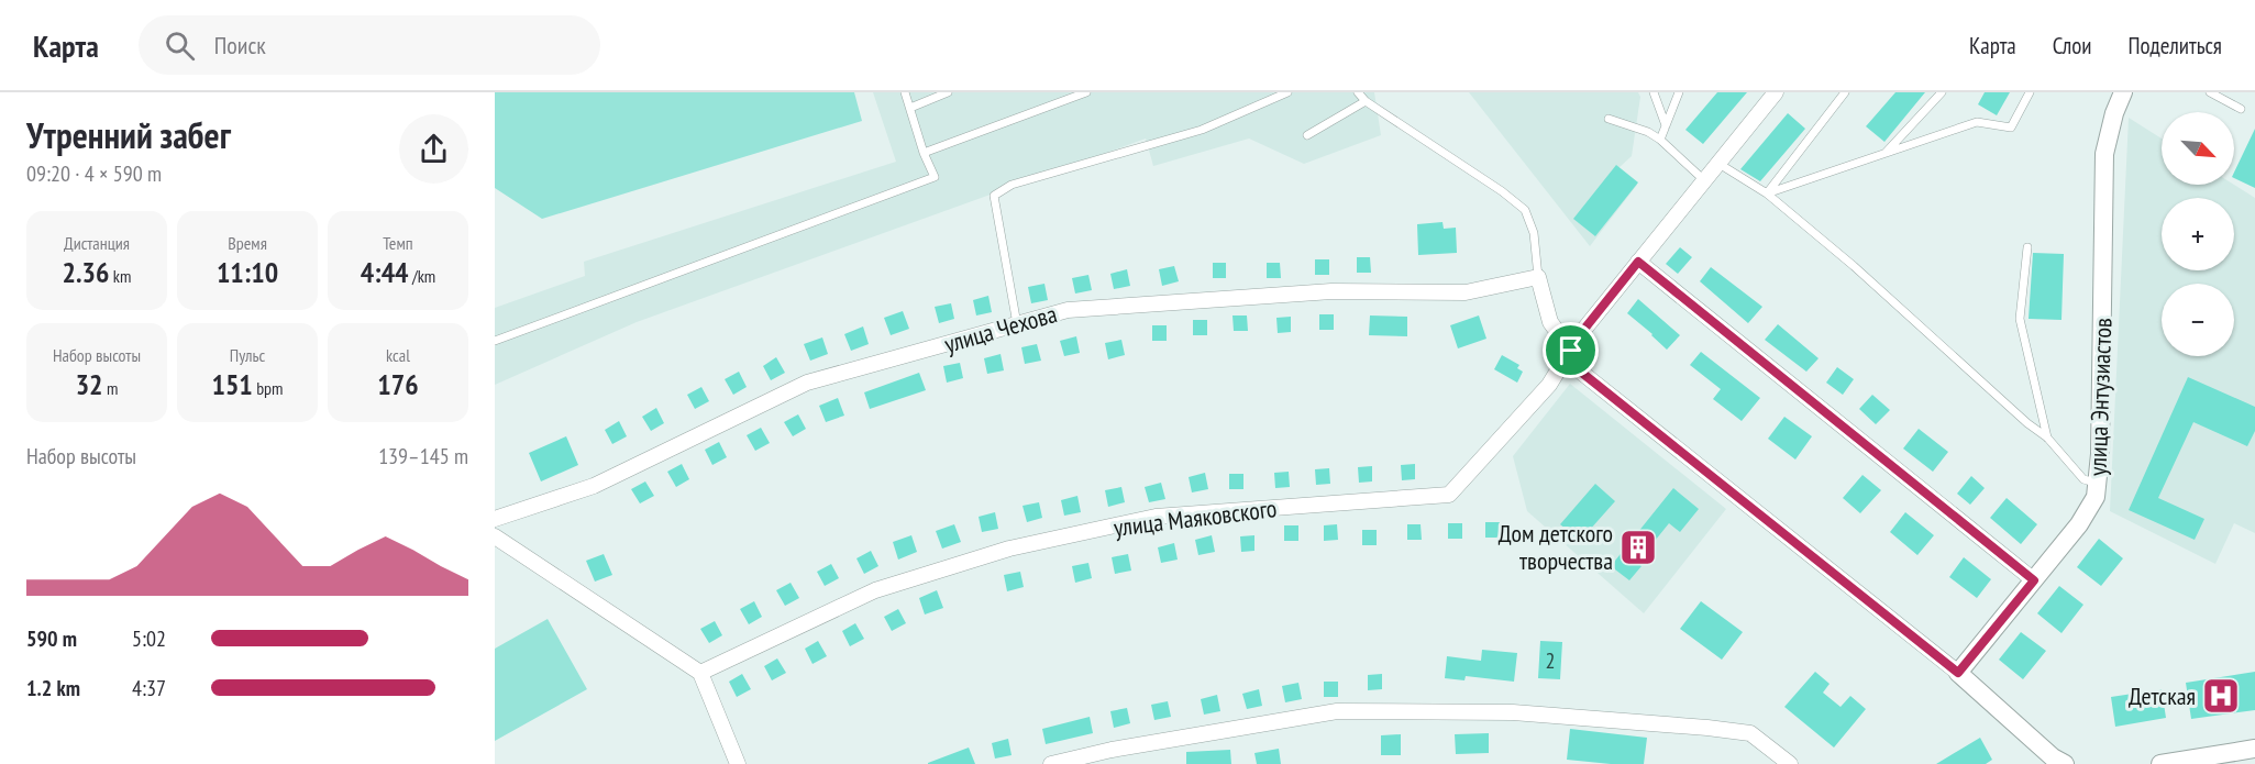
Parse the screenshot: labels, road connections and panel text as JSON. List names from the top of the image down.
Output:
{
  "streets": {
    "street": ["улица Чехова", "улица Энтузиастов", "улица Маяковского"]
  },
  "places": {
    "building": ["Дом детского творчества"],
    "hospital": ["Детская"]
  },
  "house_numbers": ["2"],
  "north": "bottom right",
  "page": {
    "header": "Карта",
    "search": "Поиск",
    "nav": ["Карта", "Слои", "Поделиться"],
    "heading": ["Утренний забег", "09:20 · 4 × 590 m"],
    "map_buttons": ["+", "−"],
    "stats": [
      ["Дистанция", "2.36 km"],
      ["Время", "11:10"],
      ["Темп", "4:44 /km"],
      ["Набор высоты", "32 m"],
      ["Пульс", "151 bpm"],
      ["kcal", "176"]
    ],
    "chart": ["Набор высоты", "139–145 m"],
    "list": [
      {
        "name": "590 m",
        "note": "5:02"
      },
      {
        "name": "1.2 km",
        "note": "4:37"
      }
    ]
  }
}
